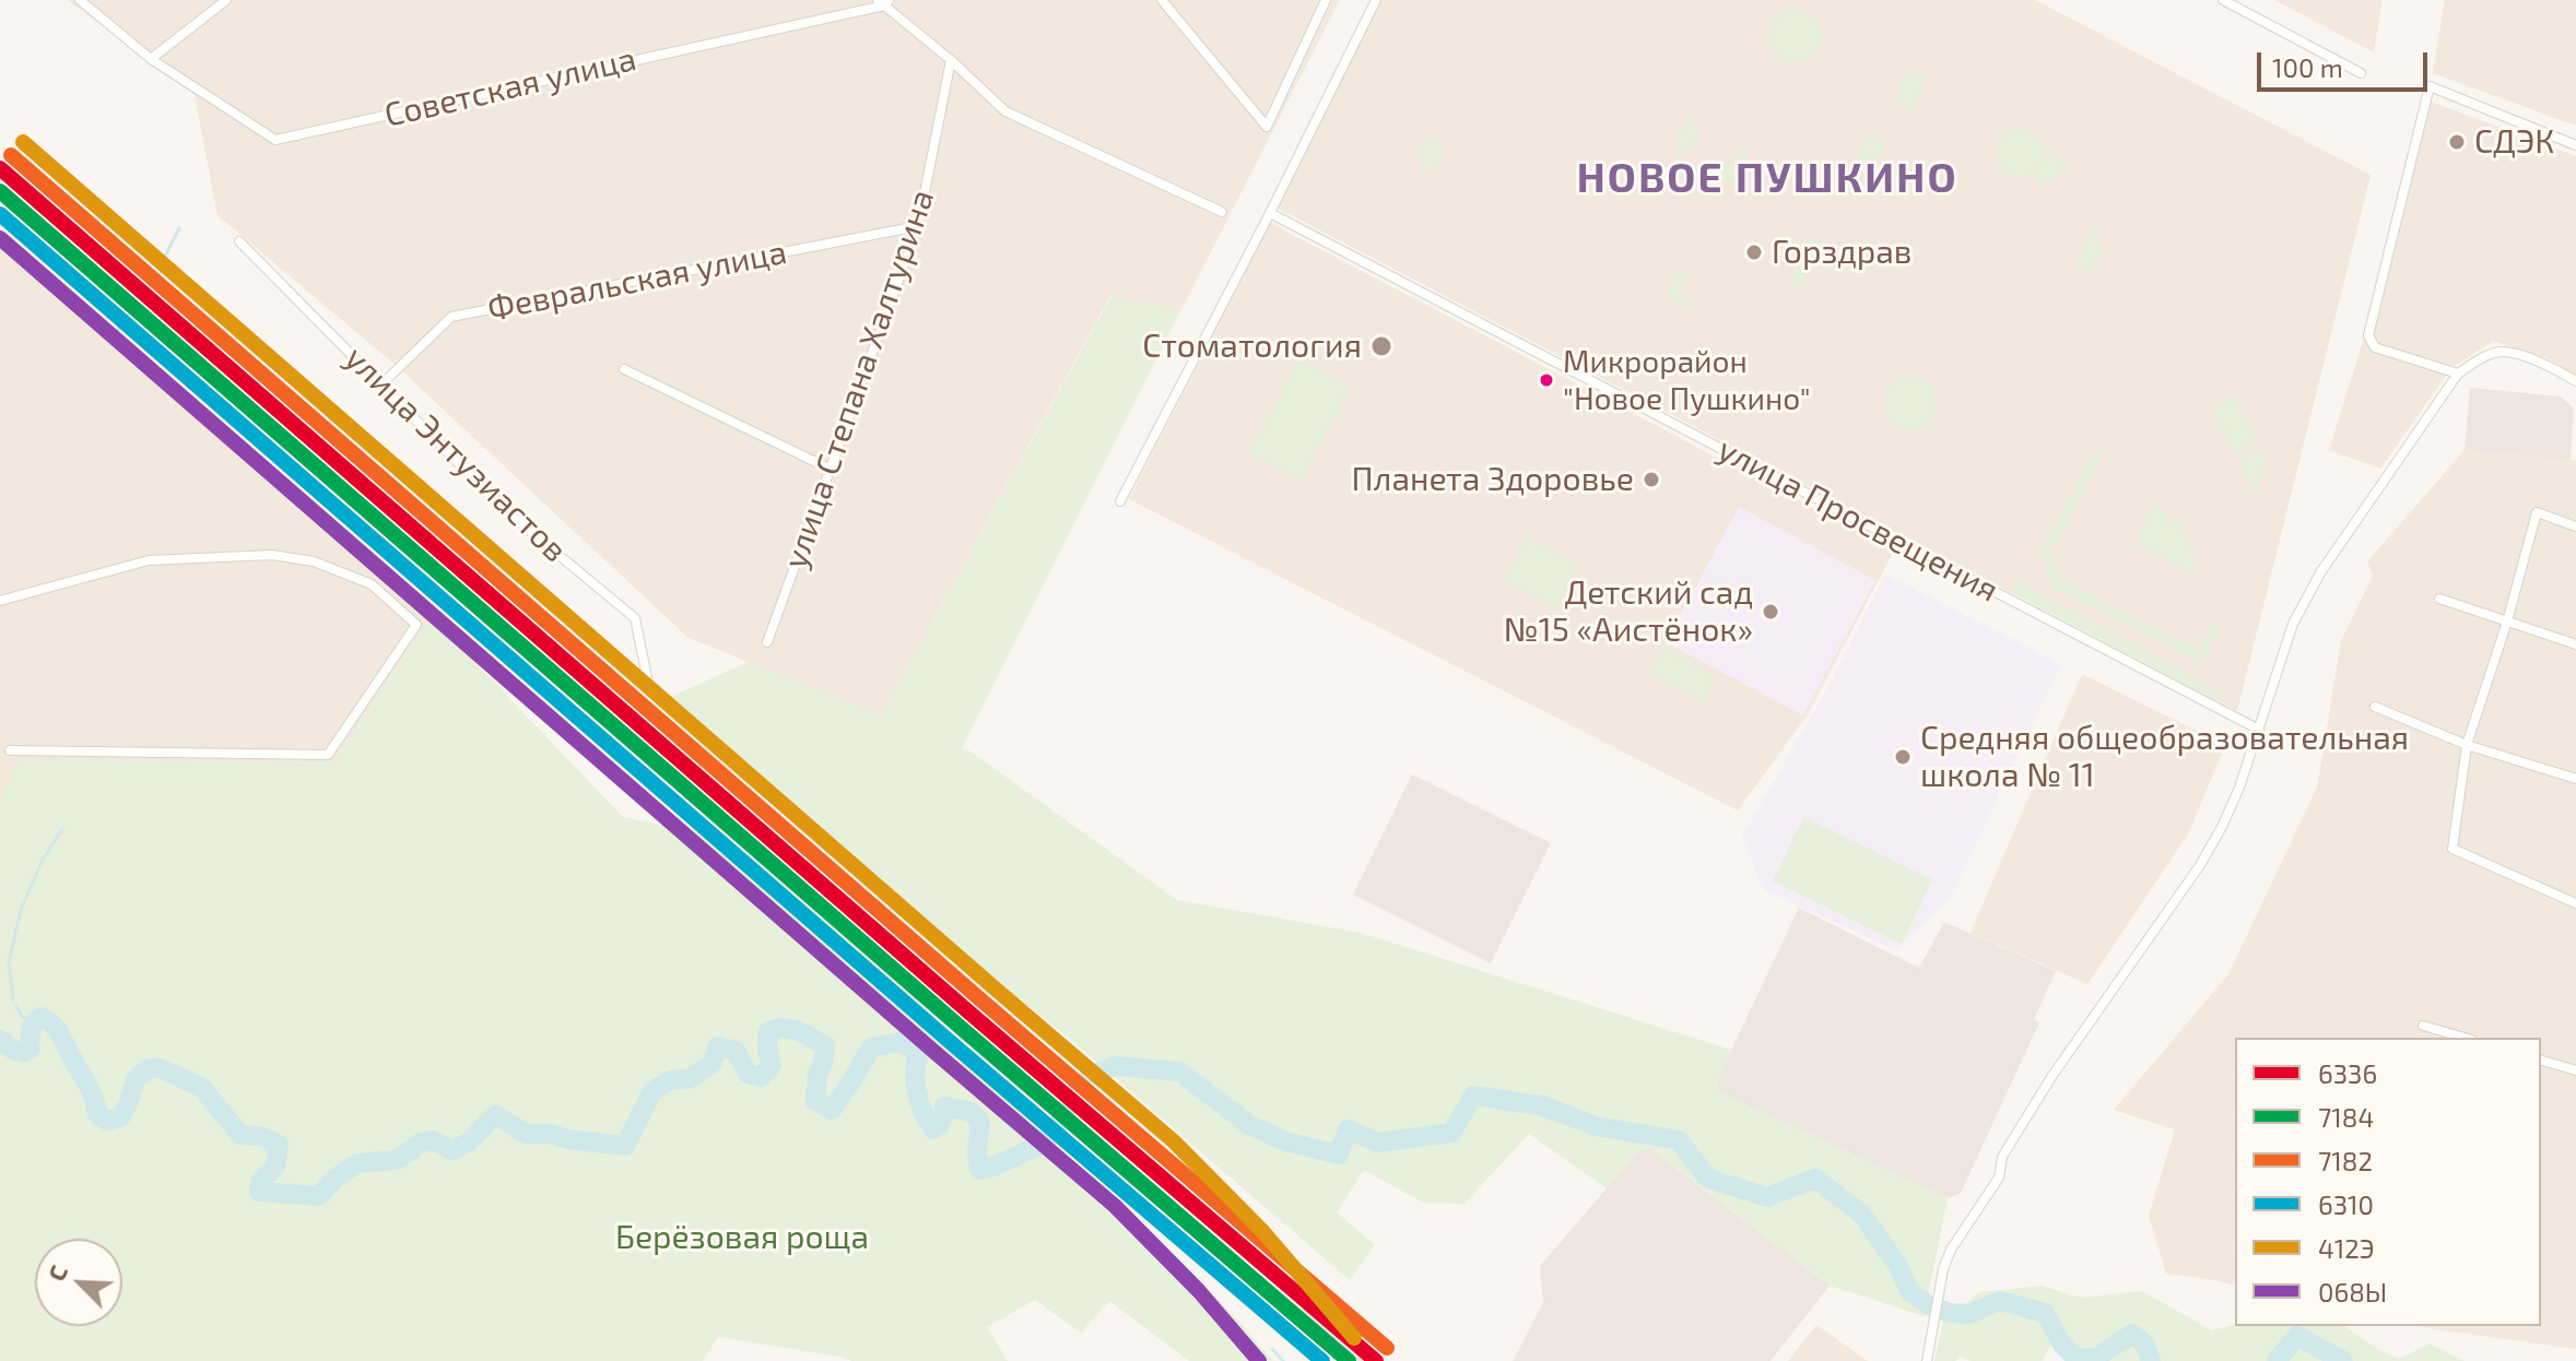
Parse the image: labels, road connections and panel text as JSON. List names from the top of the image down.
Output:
{
  "streets": {
    "street": [
      "Советская улица",
      "Февральская улица",
      "улица Степана Халтурина",
      "улица Энтузиастов",
      "улица Просвещения"
    ]
  },
  "crossings": [
    ["Февральская улица", "улица Степана Халтурина"],
    ["Февральская улица", "улица Энтузиастов"]
  ],
  "districts": ["НОВОЕ ПУШКИНО"],
  "parks": ["Берёзовая роща"],
  "places": [
    "СДЭК",
    "Горздрав",
    "Стоматология",
    "Микрорайон \"Новое Пушкино\"",
    "Планета Здоровье",
    "Детский сад №15 «Аистёнок»",
    "Средняя общеобразовательная школа № 11"
  ],
  "lines": [
    "transit line 412Э",
    "transit line 7182",
    "transit line 6336",
    "transit line 7184",
    "transit line 6310",
    "transit line 068Ы"
  ],
  "legend": [
    "6336",
    "7184",
    "7182",
    "6310",
    "412Э",
    "068Ы"
  ],
  "scale_bar": "100 m",
  "north": "top left"
}
